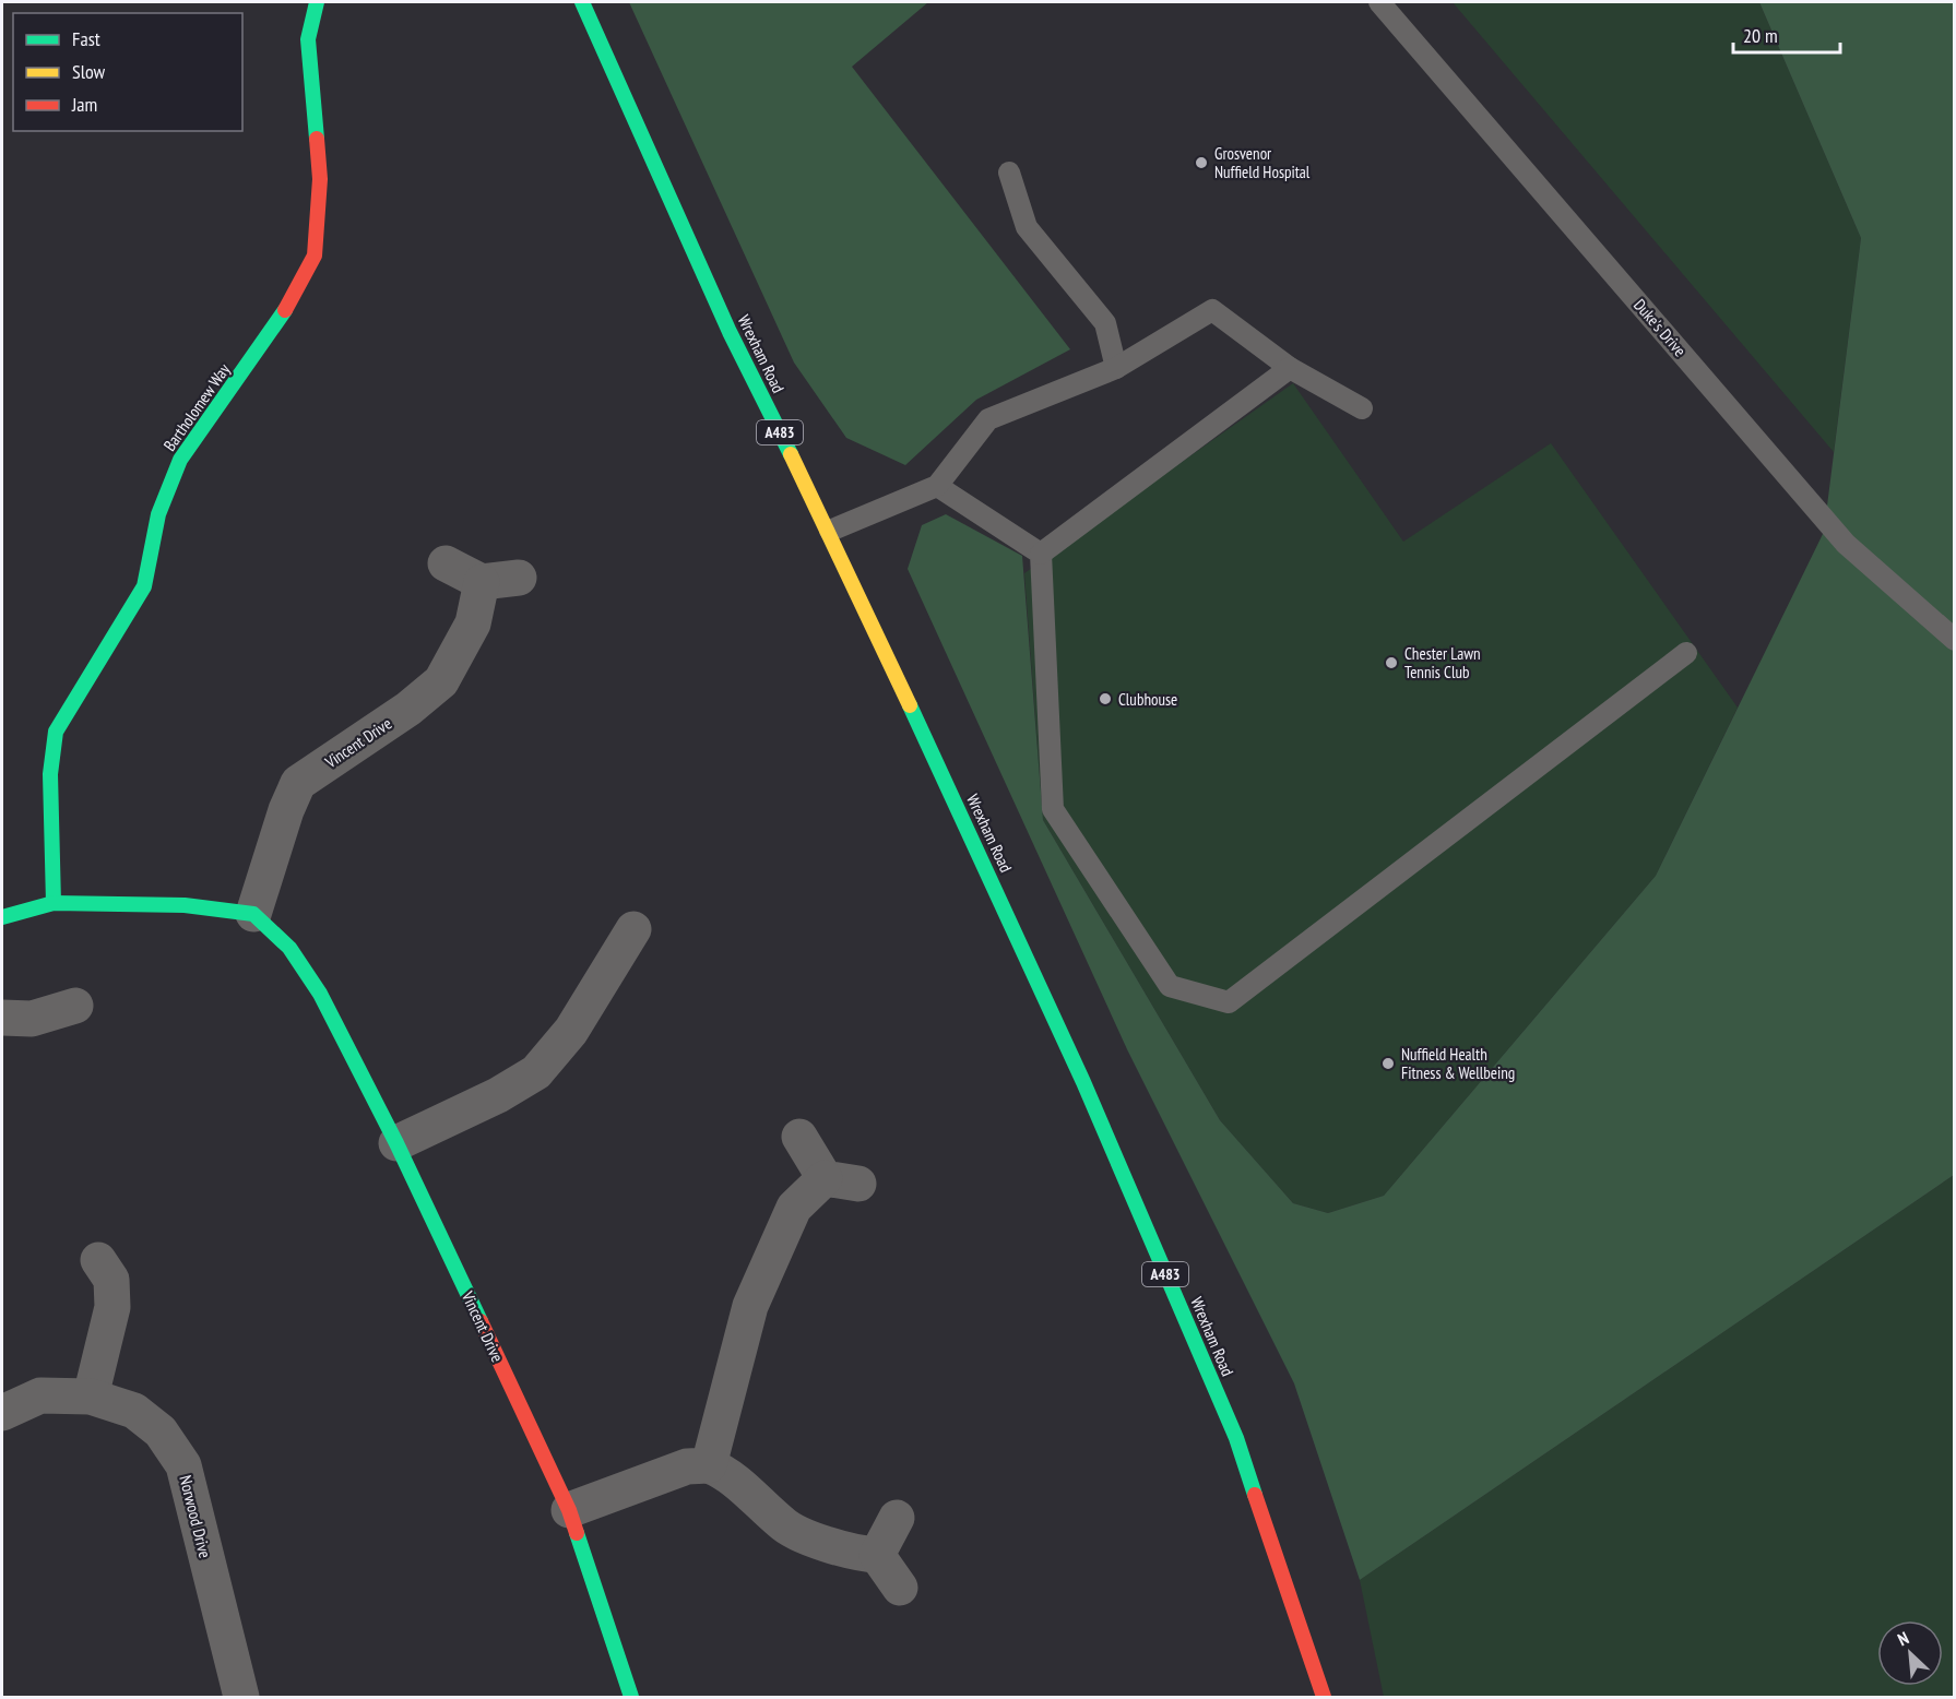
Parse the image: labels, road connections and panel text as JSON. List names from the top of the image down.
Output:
{
  "streets": {
    "main road": [
      "Wrexham Road",
      "Bartholomew Way",
      "A483",
      "Vincent Drive"
    ],
    "street": ["Norwood Drive"],
    "lane": ["Duke's Drive"]
  },
  "places": [
    "Grosvenor Nuffield Hospital",
    "Chester Lawn Tennis Club",
    "Clubhouse",
    "Nuffield Health Fitness & Wellbeing"
  ],
  "legend": ["Fast", "Slow", "Jam"],
  "scale_bar": "20 m",
  "north": "top left"
}
